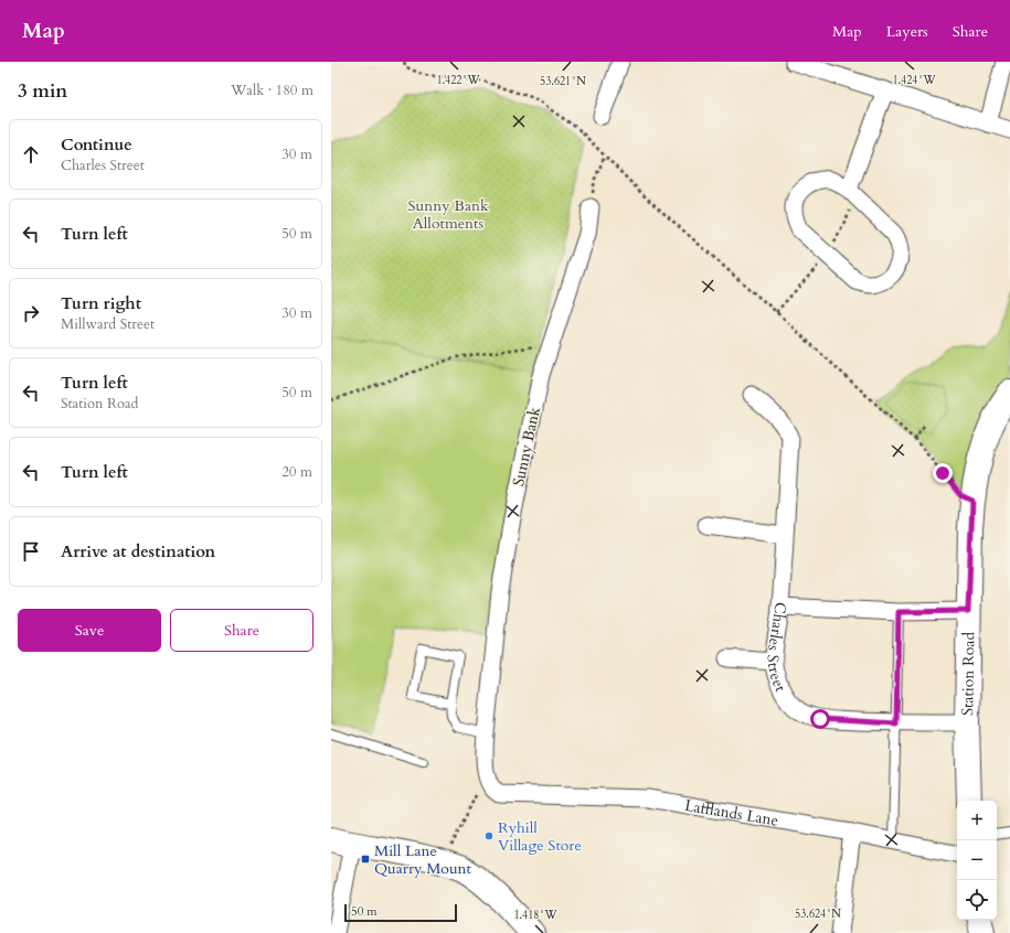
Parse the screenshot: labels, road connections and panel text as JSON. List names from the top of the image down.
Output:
{
  "streets": {
    "street": [
      "Sunny Bank",
      "Charles Street",
      "Station Road",
      "Lafflands Lane"
    ]
  },
  "crossings": [
    ["Sunny Bank", "Lafflands Lane"],
    ["Charles Street", "Station Road"]
  ],
  "parks": ["Sunny Bank Allotments"],
  "places": {
    "other": ["Ryhill Village Store"],
    "transit": ["Mill Lane Quarry Mount"]
  },
  "scale_bar": "50 m",
  "page": {
    "header": "Map",
    "nav": ["Map", "Layers", "Share"],
    "heading": ["3 min", "Walk · 180 m"],
    "list": [
      ["Continue", "Charles Street", "30 m"],
      ["Turn left", "50 m"],
      ["Turn right", "Millward Street", "30 m"],
      ["Turn left", "Station Road", "50 m"],
      ["Turn left", "20 m"],
      "Arrive at destination"
    ],
    "buttons": ["Save", "Share"],
    "map_buttons": ["+", "−"],
    "scale": "50 m"
  },
  "coordinates": [
    "1.422°W",
    "1.424°W",
    "53.621°N",
    "53.624°N",
    "1.418°W"
  ]
}
